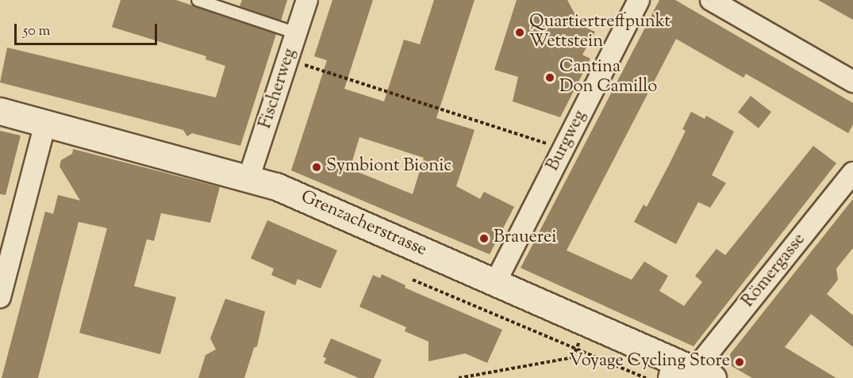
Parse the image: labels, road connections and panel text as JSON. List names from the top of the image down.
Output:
{
  "streets": {
    "main road": ["Grenzacherstrasse"],
    "street": ["Fischerweg", "Burgweg", "Römergasse"]
  },
  "crossings": [
    ["Fischerweg", "Grenzacherstrasse"],
    ["Burgweg", "Grenzacherstrasse"],
    ["Grenzacherstrasse", "Römergasse"]
  ],
  "places": [
    "Quartiertreffpunkt Wettstein",
    "Cantina Don Camillo",
    "Symbiont Bionic",
    "Brauerei",
    "Voyage Cycling Store"
  ],
  "scale_bar": "50 m"
}
